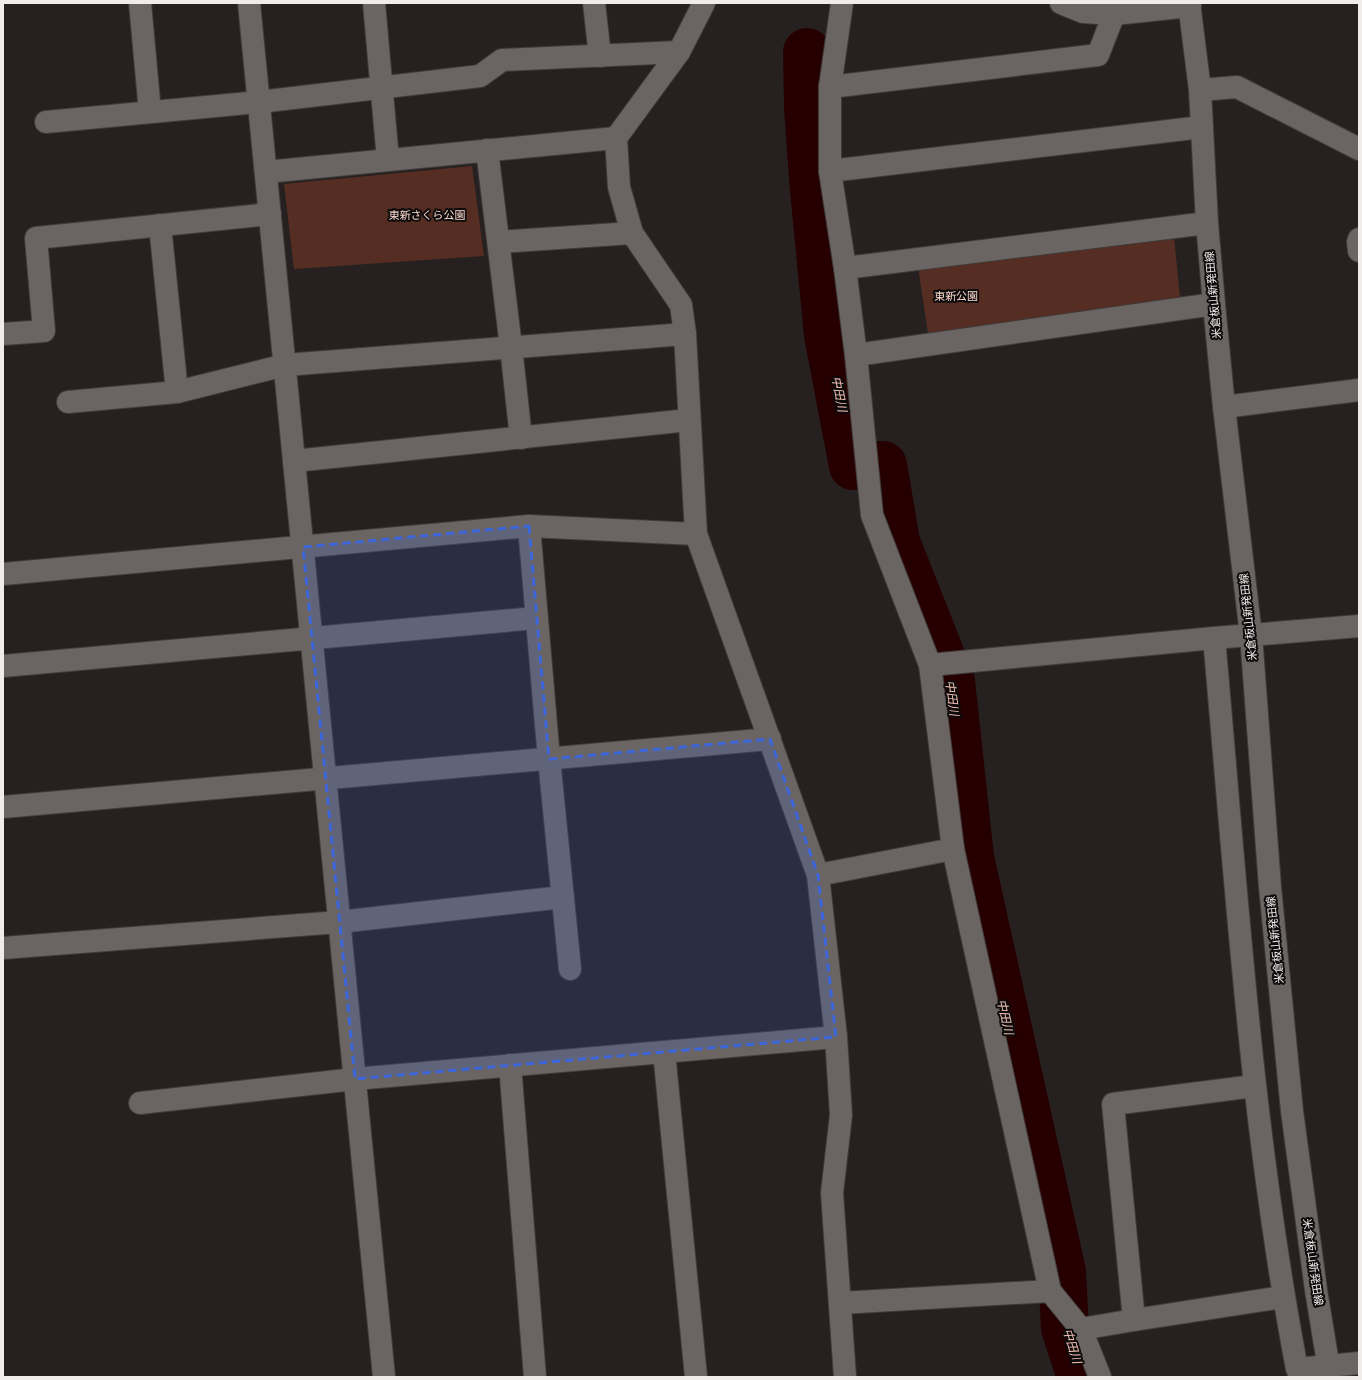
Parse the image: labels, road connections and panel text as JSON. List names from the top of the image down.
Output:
{
  "streets": {
    "street": ["米倉板山新発田線"]
  },
  "water": ["中田川"],
  "parks": ["東新さくら公園", "東新公園"]
}
